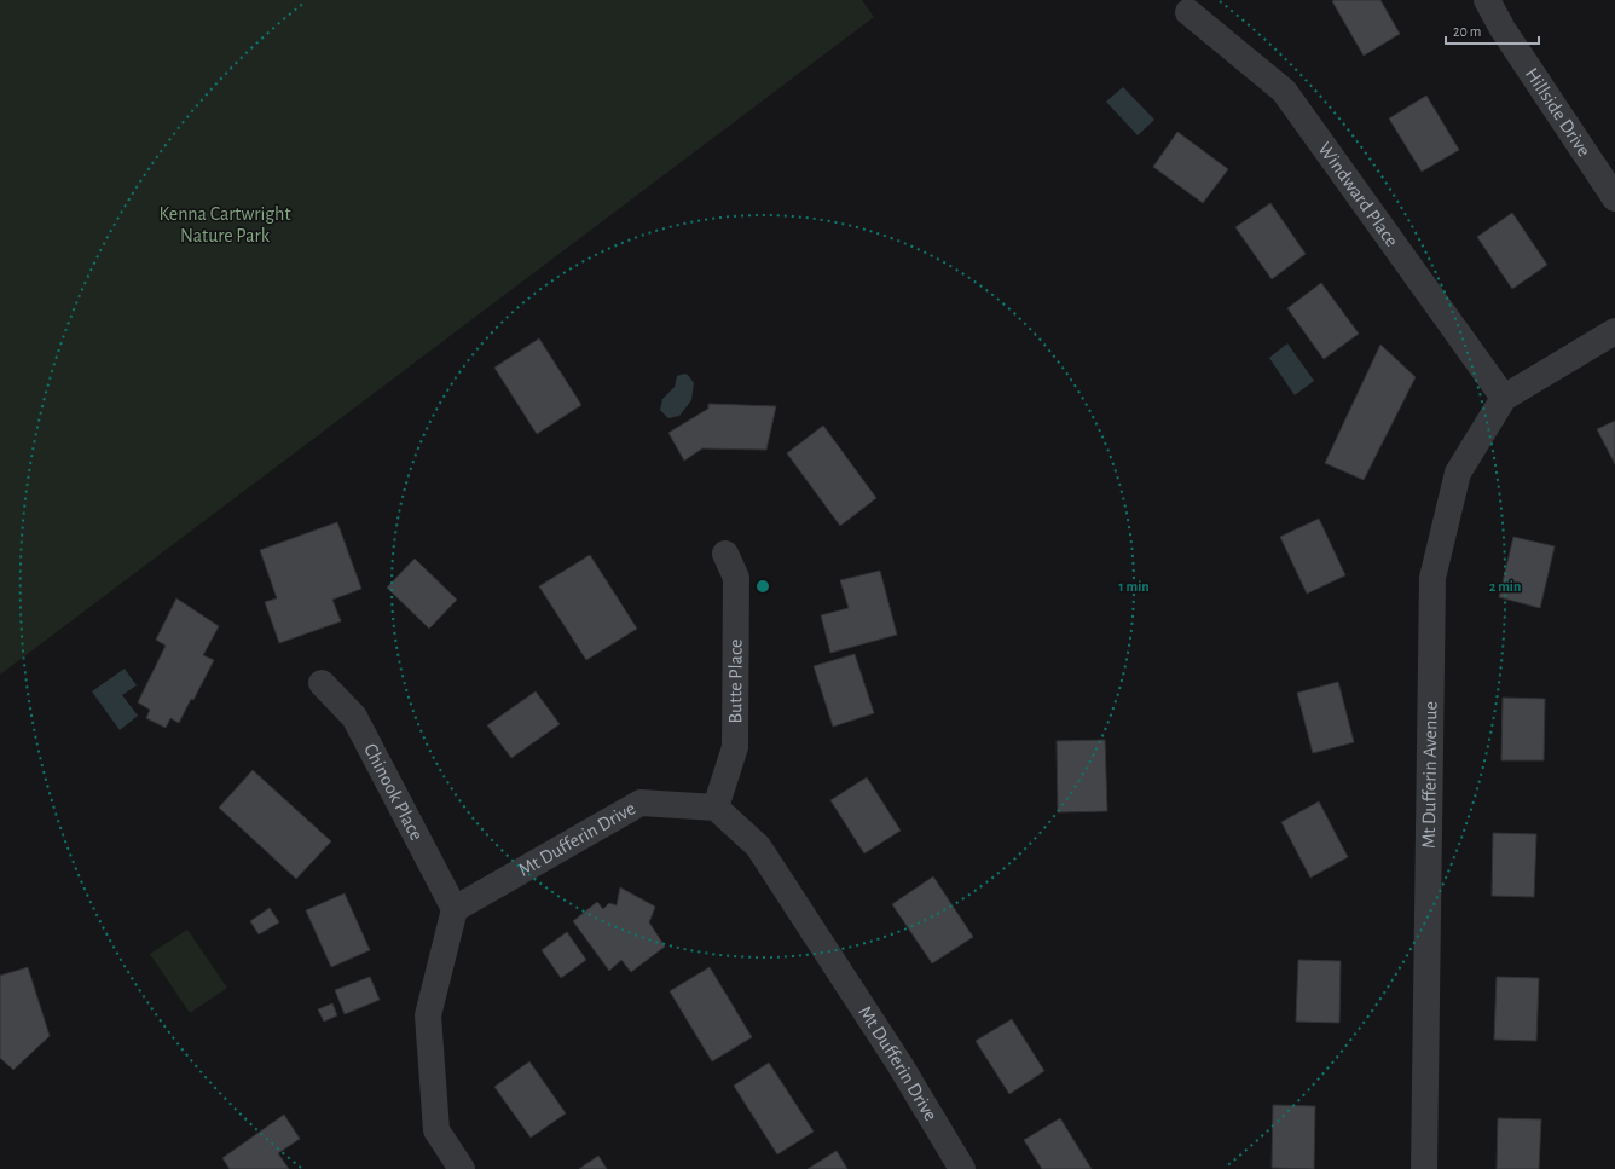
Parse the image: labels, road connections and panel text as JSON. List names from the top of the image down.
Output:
{
  "streets": {
    "street": [
      "Hillside Drive",
      "Windward Place",
      "Butte Place",
      "Mt Dufferin Avenue",
      "Chinook Place",
      "Mt Dufferin Drive"
    ]
  },
  "crossings": [
    ["Windward Place", "Mt Dufferin Avenue"],
    ["Butte Place", "Mt Dufferin Drive"],
    ["Chinook Place", "Mt Dufferin Drive"]
  ],
  "parks": ["Kenna Cartwright Nature Park"],
  "scale_bar": "20 m",
  "rings": ["1 min", "2 min"]
}
